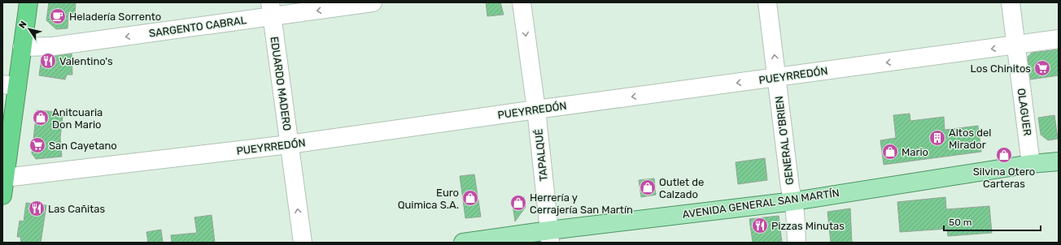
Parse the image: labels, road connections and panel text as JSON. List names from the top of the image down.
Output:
{
  "streets": {
    "main road": ["AVENIDA GENERAL SAN MARTÍN"],
    "street": [
      "SARGENTO CABRAL",
      "PUEYRREDÓN",
      "EDUARDO MADERO",
      "OLAGUER",
      "GENERAL O'BRIEN",
      "TAPALQUÉ"
    ]
  },
  "crossings": [
    ["SARGENTO CABRAL", "EDUARDO MADERO"],
    ["PUEYRREDÓN", "EDUARDO MADERO"],
    ["PUEYRREDÓN", "OLAGUER"],
    ["PUEYRREDÓN", "GENERAL O'BRIEN"],
    ["PUEYRREDÓN", "TAPALQUÉ"],
    ["OLAGUER", "AVENIDA GENERAL SAN MARTÍN"],
    ["GENERAL O'BRIEN", "AVENIDA GENERAL SAN MARTÍN"],
    ["TAPALQUÉ", "AVENIDA GENERAL SAN MARTÍN"]
  ],
  "one_way": [
    "SARGENTO CABRAL",
    "PUEYRREDÓN",
    "EDUARDO MADERO",
    "TAPALQUÉ"
  ],
  "places": {
    "cafe": ["Heladería Sorrento"],
    "restaurant": ["Valentino's", "Las Cañitas", "Pizzas Minutas"],
    "supermarket": ["Los Chinitos", "San Cayetano"],
    "shop": [
      "Anitcuaria Don Mario",
      "Mario",
      "Silvina Otero Carteras",
      "Outlet de Calzado",
      "Euro Quimica S.A.",
      "Herrería y Cerrajería San Martín"
    ],
    "building": ["Altos del Mirador"]
  },
  "scale_bar": "50 m",
  "north": "top left"
}
